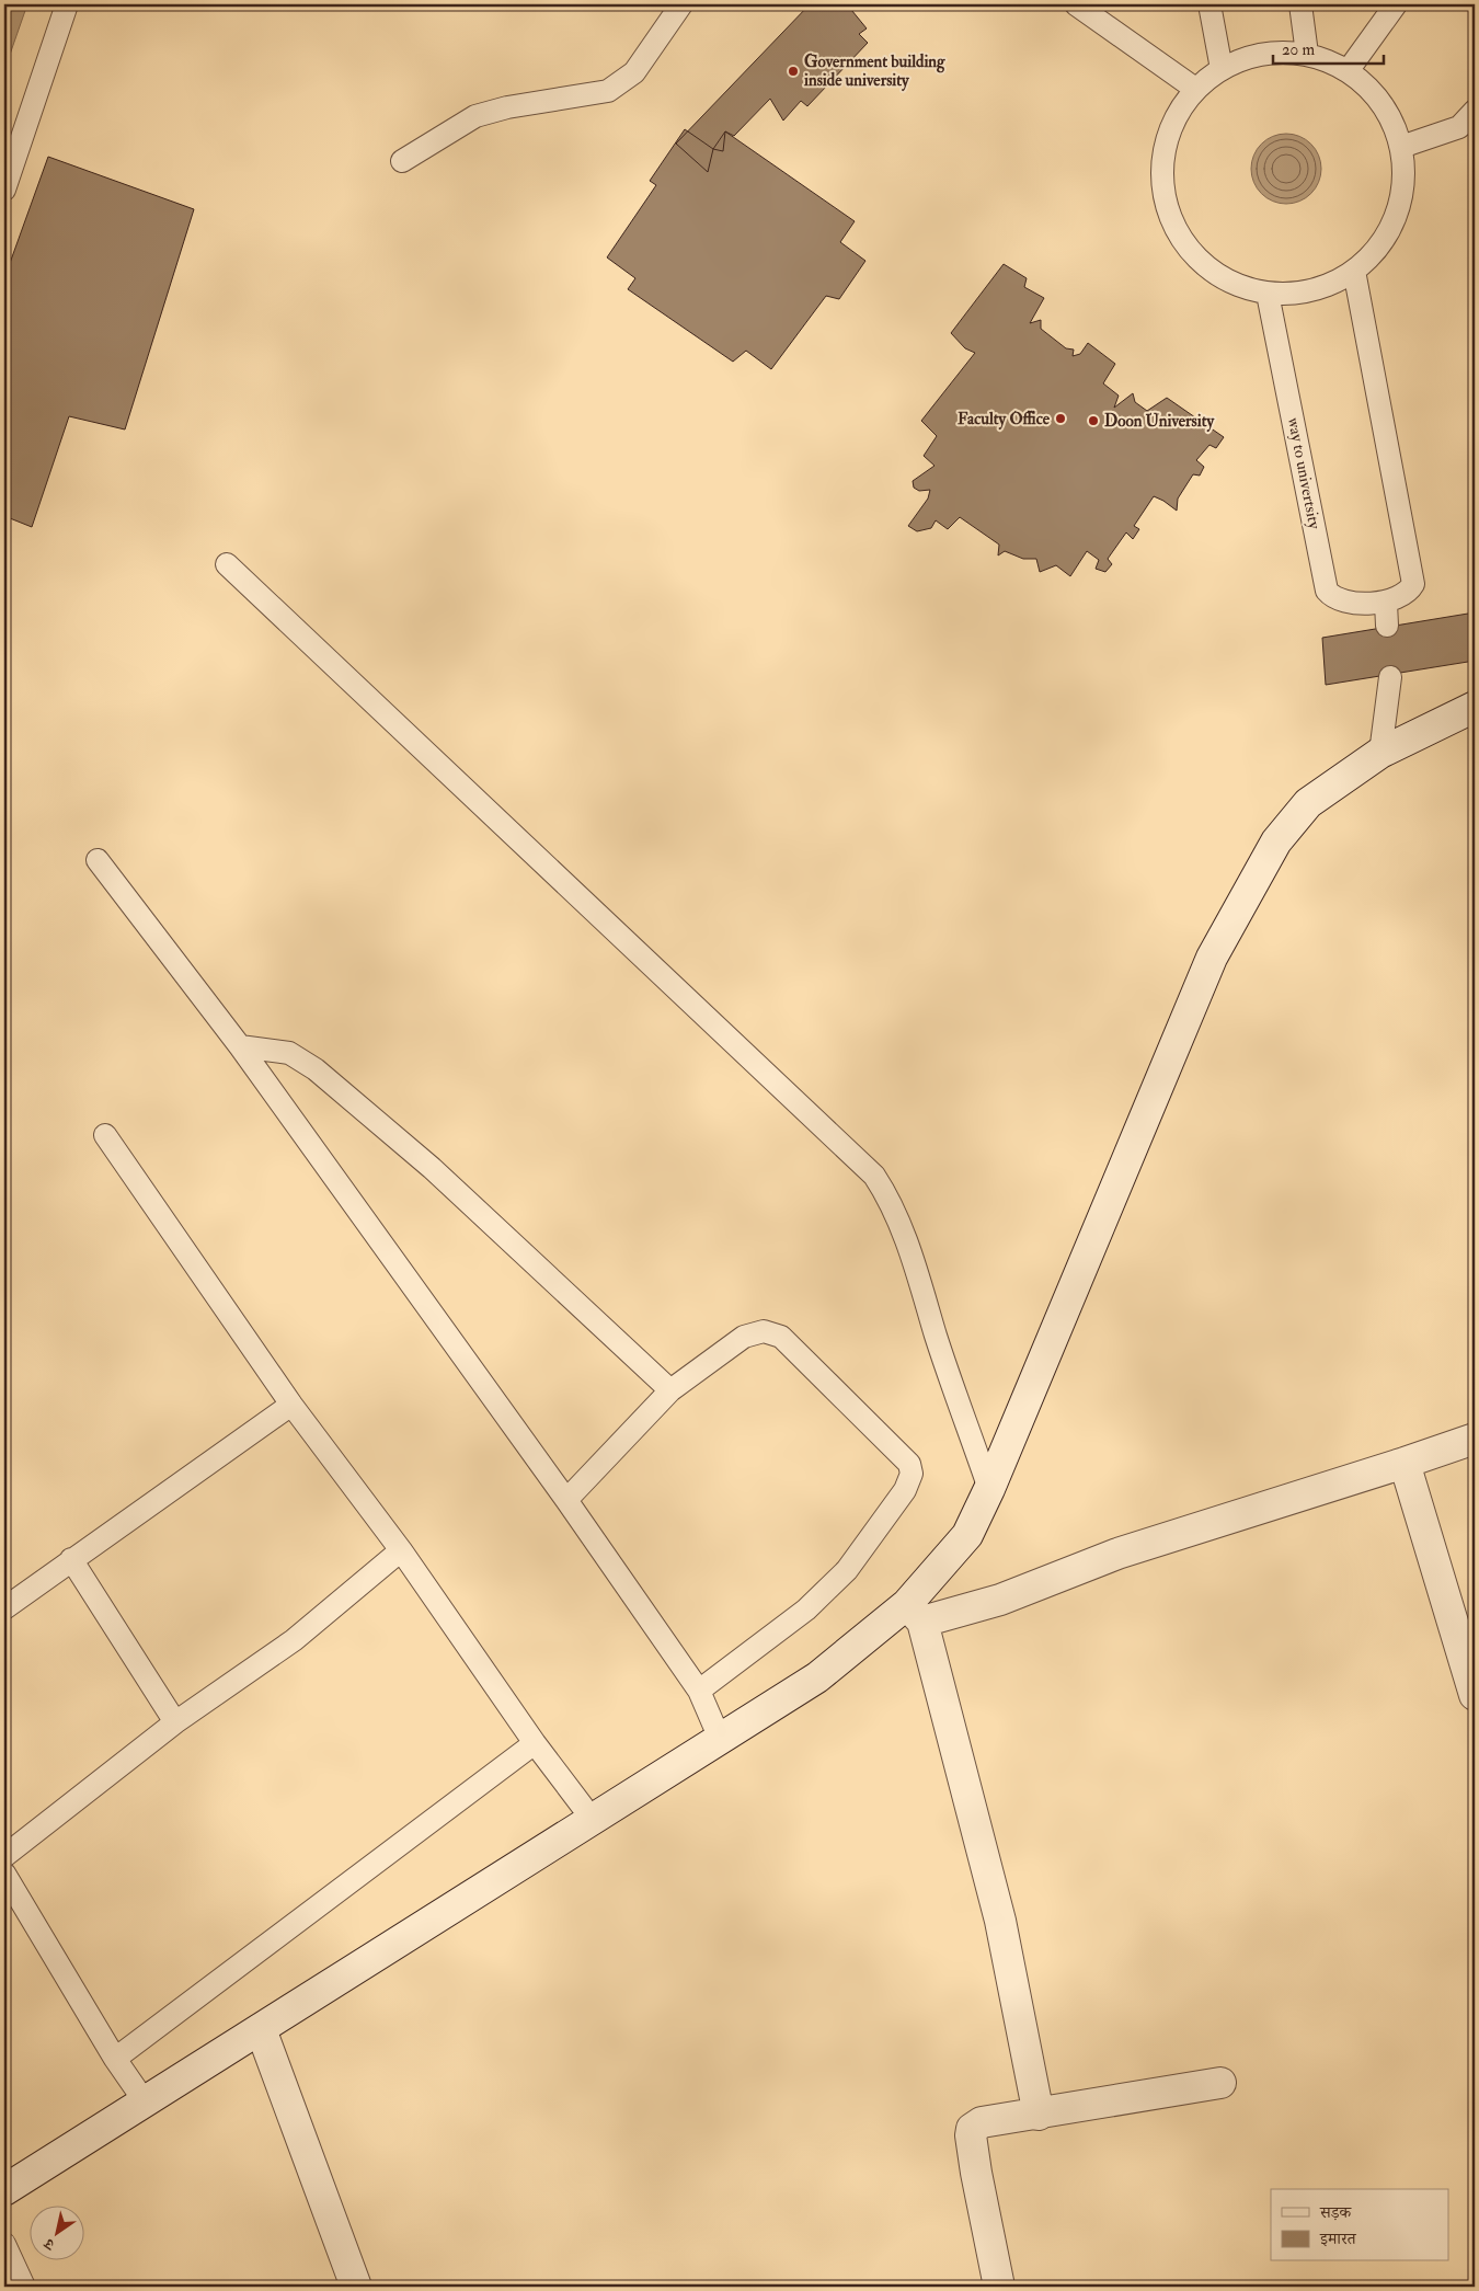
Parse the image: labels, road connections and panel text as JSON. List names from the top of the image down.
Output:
{
  "streets": {
    "lane": ["way to univertsity"]
  },
  "places": ["Government building inside university", "Faculty Office", "Doon University"],
  "legend": ["सड़क", "इमारत"],
  "scale_bar": "20 m",
  "north": "bottom left"
}
